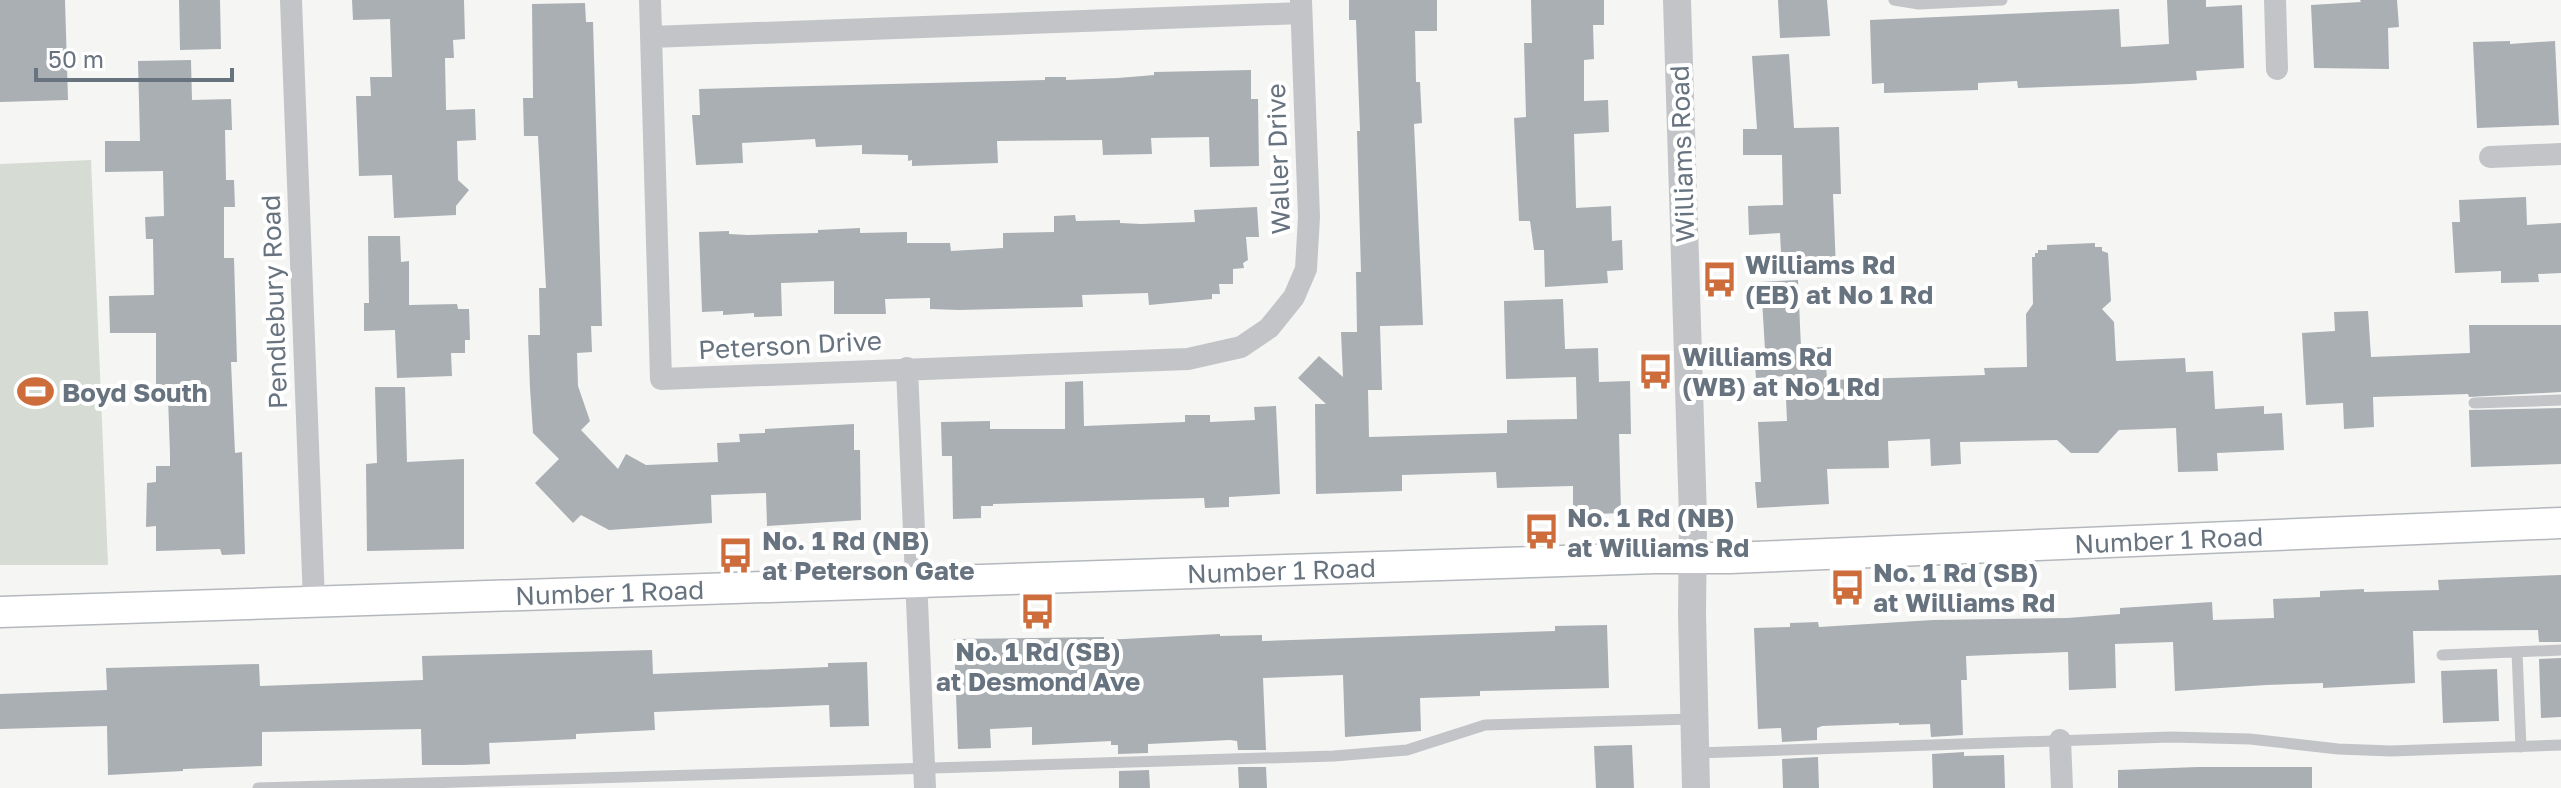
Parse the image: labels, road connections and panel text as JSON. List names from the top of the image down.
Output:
{
  "streets": {
    "main road": ["Number 1 Road"],
    "street": [
      "Williams Road",
      "Waller Drive",
      "Pendlebury Road",
      "Peterson Drive"
    ]
  },
  "crossings": [
    ["Williams Road", "Number 1 Road"],
    ["Waller Drive", "Peterson Drive"],
    ["Pendlebury Road", "Number 1 Road"]
  ],
  "places": {
    "bus stop": [
      "Williams Rd (EB) at No 1 Rd",
      "Williams Rd (WB) at No 1 Rd",
      "No. 1 Rd (NB) at Williams Rd",
      "No. 1 Rd (NB) at Peterson Gate",
      "No. 1 Rd (SB) at Williams Rd",
      "No. 1 Rd (SB) at Desmond Ave"
    ],
    "sports": ["Boyd South"]
  },
  "scale_bar": "50 m"
}
